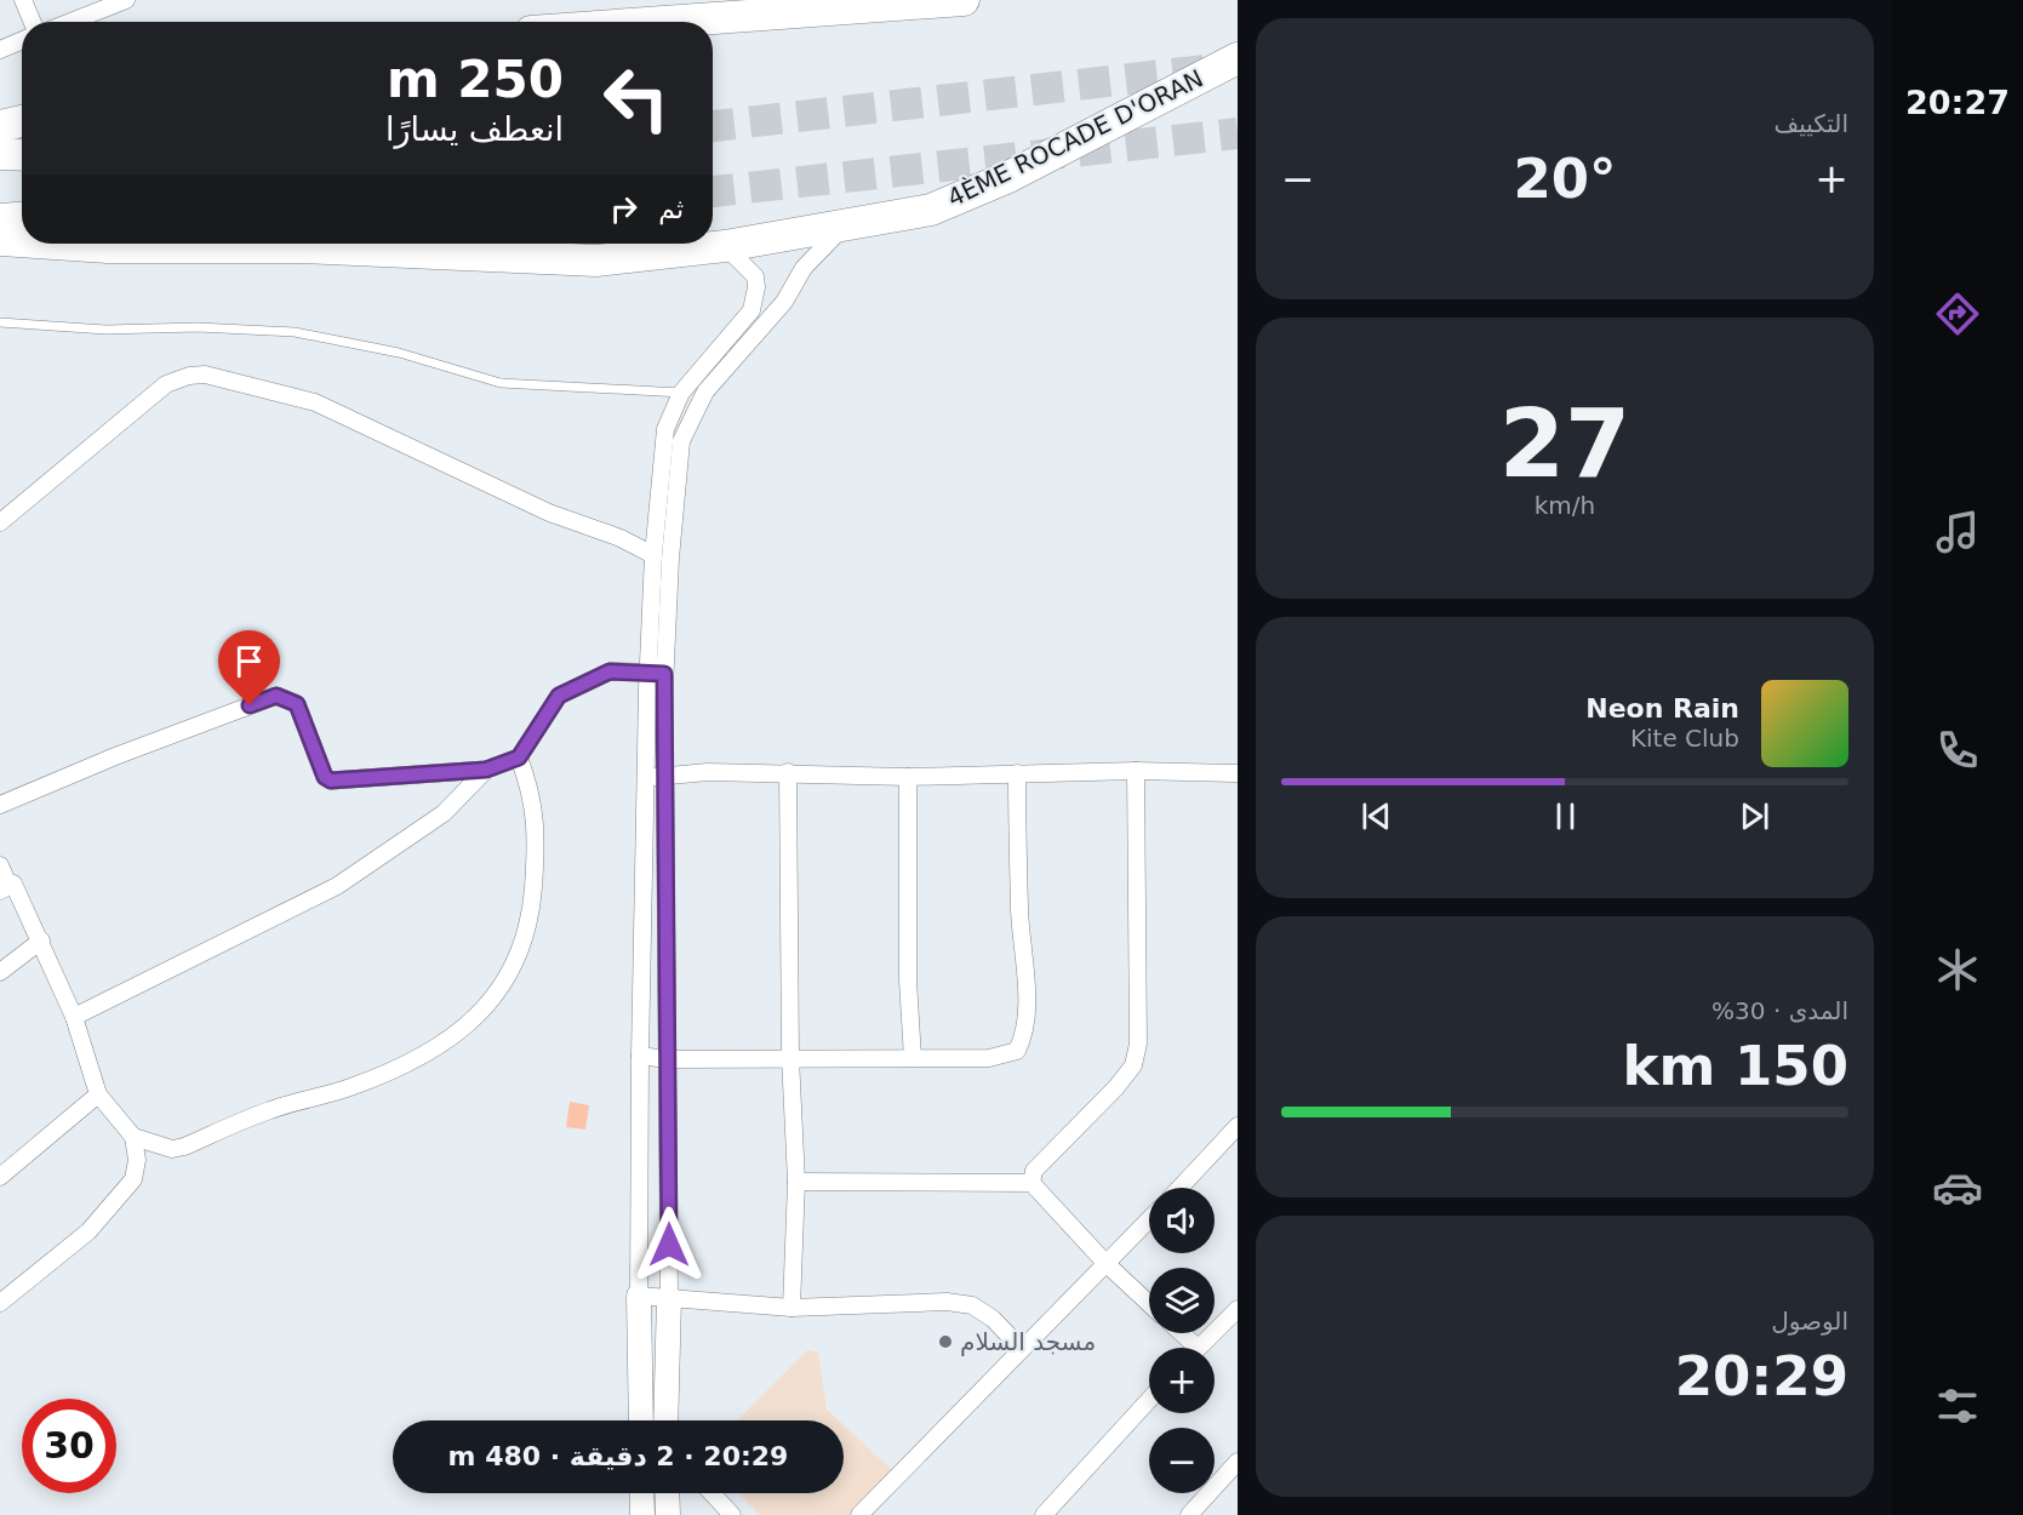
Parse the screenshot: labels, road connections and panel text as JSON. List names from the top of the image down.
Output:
{
  "streets": {
    "highway": ["4ÈME ROCADE D'ORAN"]
  },
  "places": ["مسجد السلام"],
  "page": {
    "tabs": "20:27",
    "tile": [
      "التكييف",
      ["27", "km/h"],
      ["المدى · 30%", "150 km"],
      ["الوصول", "20:29"]
    ],
    "turn": ["250 m", "انعطف يسارًا"],
    "heat": ["−", "20°", "+"],
    "then": "ثم",
    "song": ["Neon Rain", "Kite Club"],
    "map_buttons": ["+", "−"],
    "limit": "30",
    "trip": "20:29 · 2 دقيقة · 480 m"
  }
}
